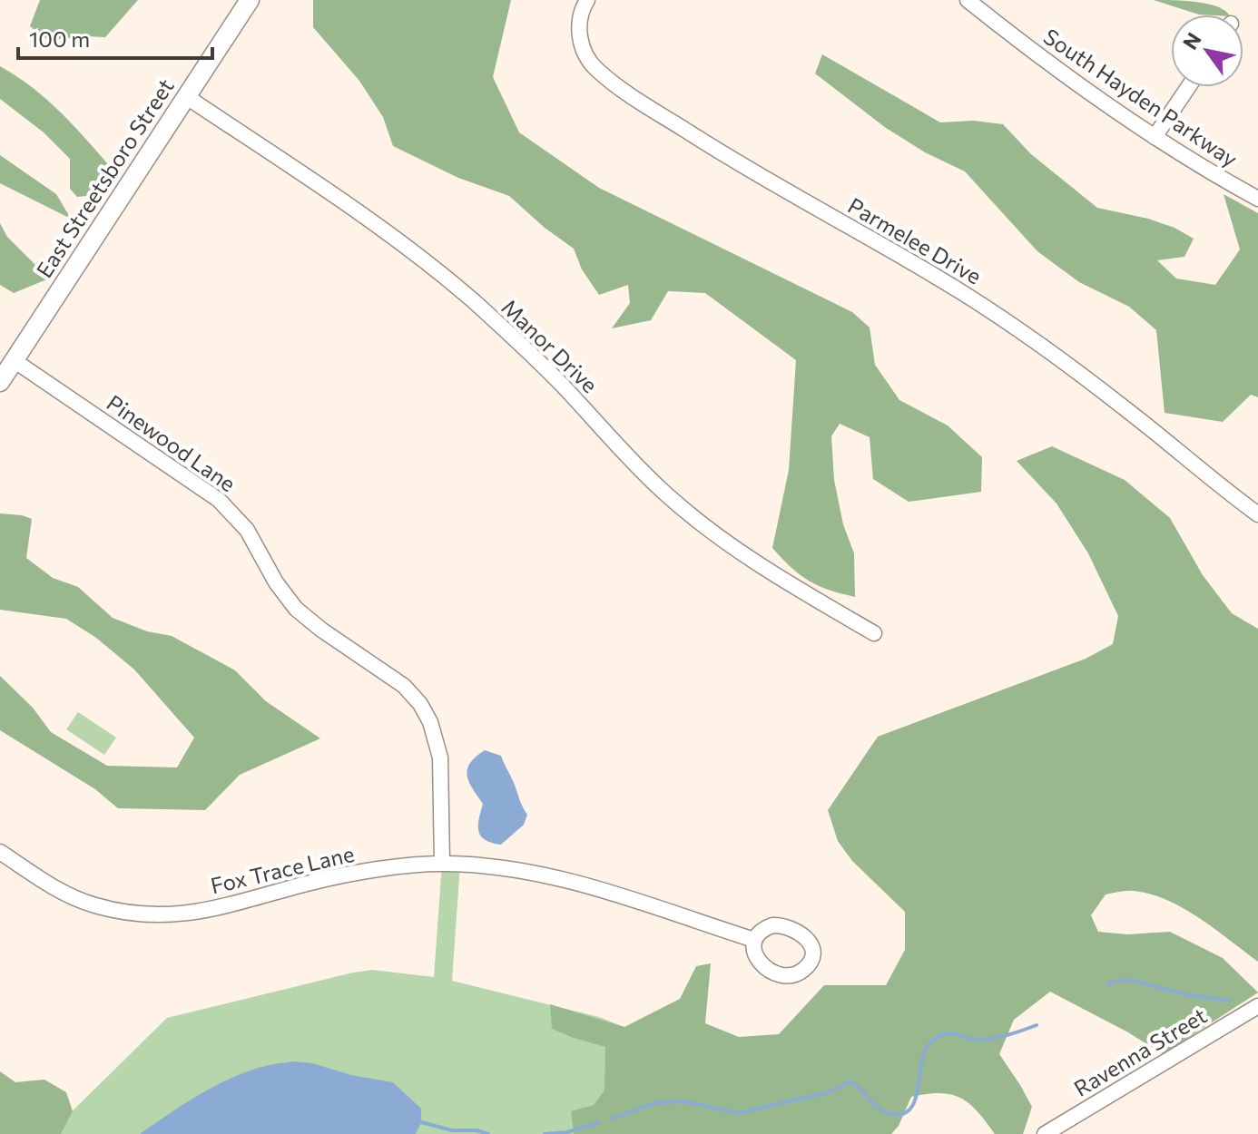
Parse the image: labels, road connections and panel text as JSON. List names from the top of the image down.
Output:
{
  "streets": {
    "main road": ["East Streetsboro Street"],
    "street": [
      "South Hayden Parkway",
      "Parmelee Drive",
      "Manor Drive",
      "Pinewood Lane",
      "Fox Trace Lane",
      "Ravenna Street"
    ]
  },
  "crossings": [
    ["East Streetsboro Street", "Manor Drive"],
    ["East Streetsboro Street", "Pinewood Lane"],
    ["Pinewood Lane", "Fox Trace Lane"]
  ],
  "scale_bar": "100 m",
  "north": "top left"
}
